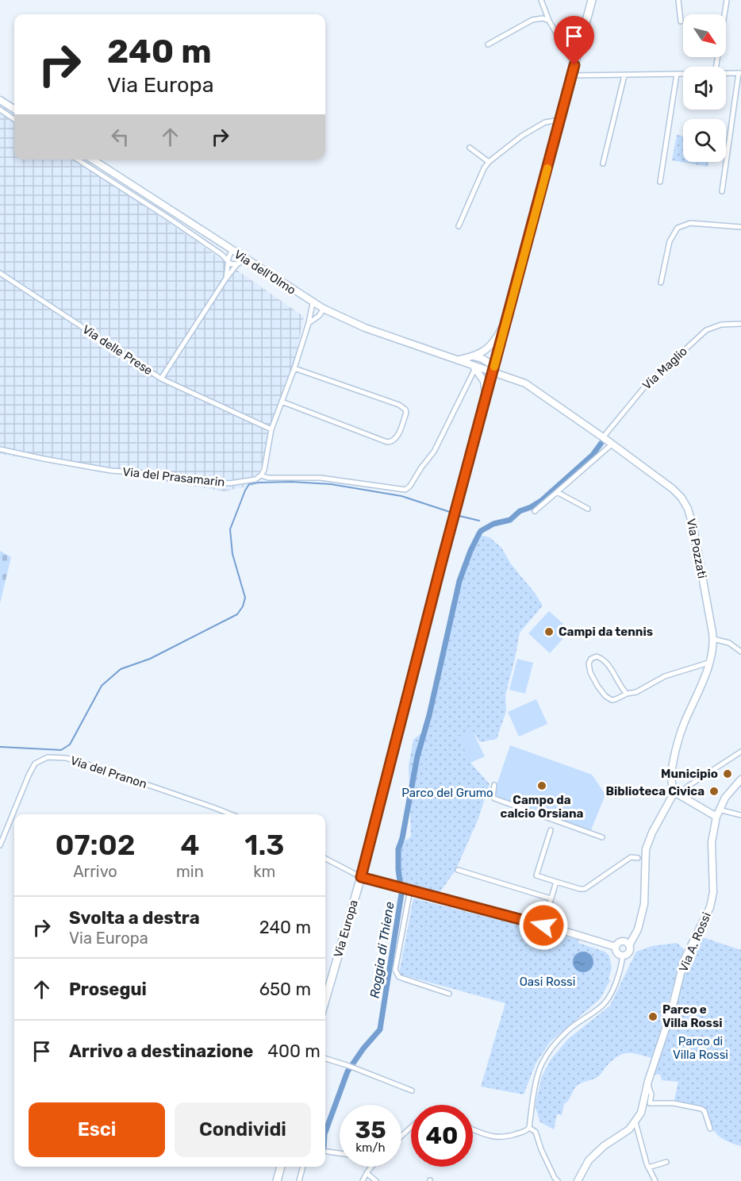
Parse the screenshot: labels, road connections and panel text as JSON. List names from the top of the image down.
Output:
{
  "streets": {
    "main road": ["Via Europa"],
    "street": [
      "Via dell'Olmo",
      "Via delle Prese",
      "Via Maglio",
      "Via del Prasamarin",
      "Via Pozzati",
      "Via del Pranon",
      "Via A. Rossi"
    ]
  },
  "crossings": [
    ["Via dell'Olmo", "Via delle Prese"],
    ["Via dell'Olmo", "Via del Prasamarin"],
    ["Via dell'Olmo", "Via Pozzati"],
    ["Via dell'Olmo", "Via Europa"],
    ["Via Maglio", "Via Pozzati"],
    ["Via Pozzati", "Via Europa"]
  ],
  "water": ["Roggia di Thiene"],
  "parks": ["Parco del Grumo", "Oasi Rossi", "Parco di Villa Rossi"],
  "places": [
    "Campi da tennis",
    "Municipio",
    "Campo da calcio Orsiana",
    "Biblioteca Civica",
    "Parco e Villa Rossi"
  ],
  "north": "bottom right",
  "page": {
    "turn": ["240 m", "Via Europa"],
    "eta": [
      "07:02",
      "Arrivo",
      "4",
      "min",
      "1.3",
      "km"
    ],
    "list": [
      {
        "name": "Svolta a destra",
        "note": "Via Europa",
        "value": "240 m"
      },
      {
        "name": "Prosegui",
        "value": "650 m"
      },
      {
        "name": "Arrivo a destinazione",
        "value": "400 m"
      }
    ],
    "buttons": ["Esci", "Condividi"],
    "speed": "35 km/h",
    "limit": "40"
  }
}
